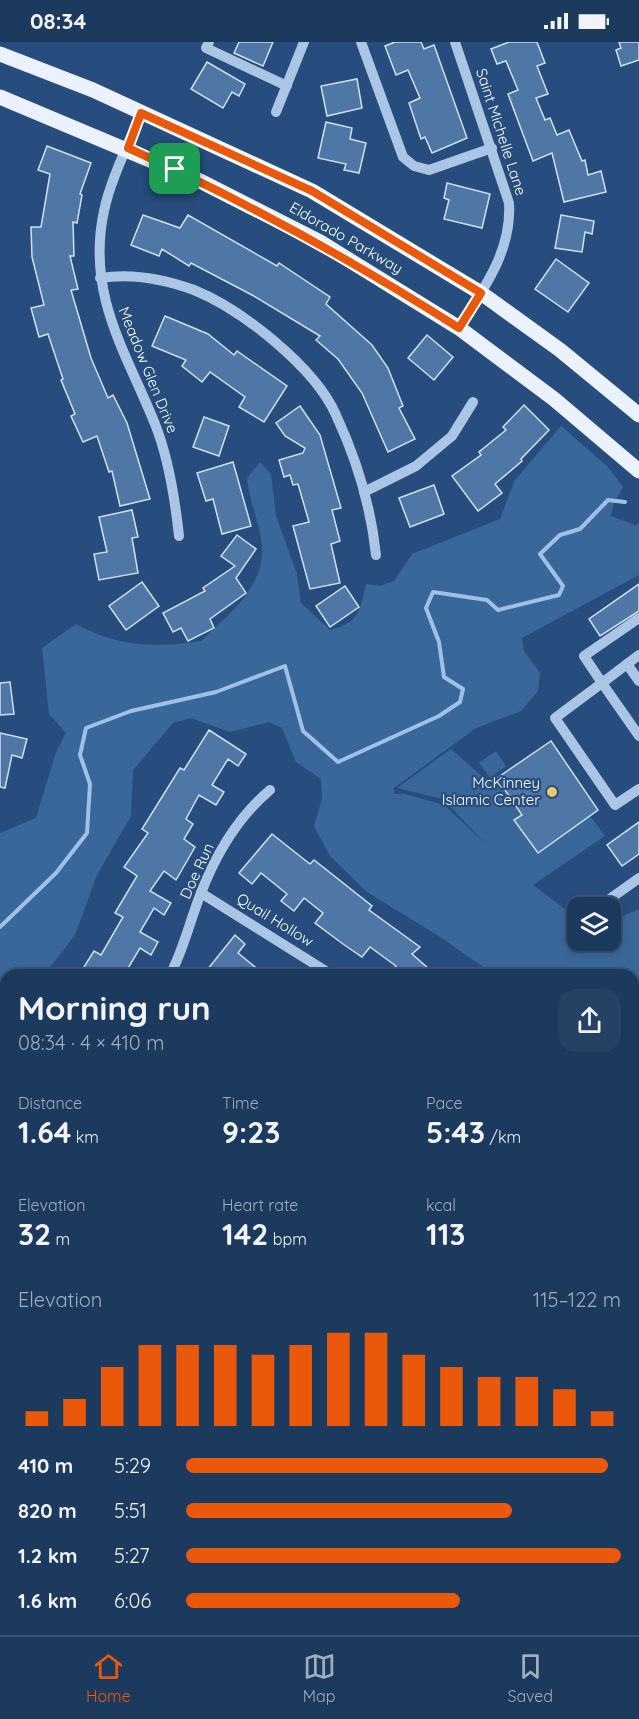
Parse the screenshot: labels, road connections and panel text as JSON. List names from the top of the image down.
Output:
{
  "streets": {
    "main road": ["Eldorado Parkway"],
    "street": [
      "Saint Michelle Lane",
      "Meadow Glen Drive",
      "Doe Run",
      "Quail Hollow"
    ]
  },
  "crossings": [
    ["Saint Michelle Lane", "Eldorado Parkway"],
    ["Eldorado Parkway", "Meadow Glen Drive"],
    ["Doe Run", "Quail Hollow"]
  ],
  "places": ["McKinney Islamic Center"],
  "page": {
    "status": "08:34",
    "heading": ["Morning run", "08:34 · 4 × 410 m"],
    "stats": [
      ["Distance", "1.64 km"],
      ["Time", "9:23"],
      ["Pace", "5:43 /km"],
      ["Elevation", "32 m"],
      ["Heart rate", "142 bpm"],
      ["kcal", "113"]
    ],
    "chart": ["Elevation", "115–122 m"],
    "list": [
      {
        "name": "410 m",
        "note": "5:29"
      },
      {
        "name": "820 m",
        "note": "5:51"
      },
      {
        "name": "1.2 km",
        "note": "5:27"
      },
      {
        "name": "1.6 km",
        "note": "6:06"
      }
    ],
    "tabs": ["Home", "Map", "Saved"]
  }
}
